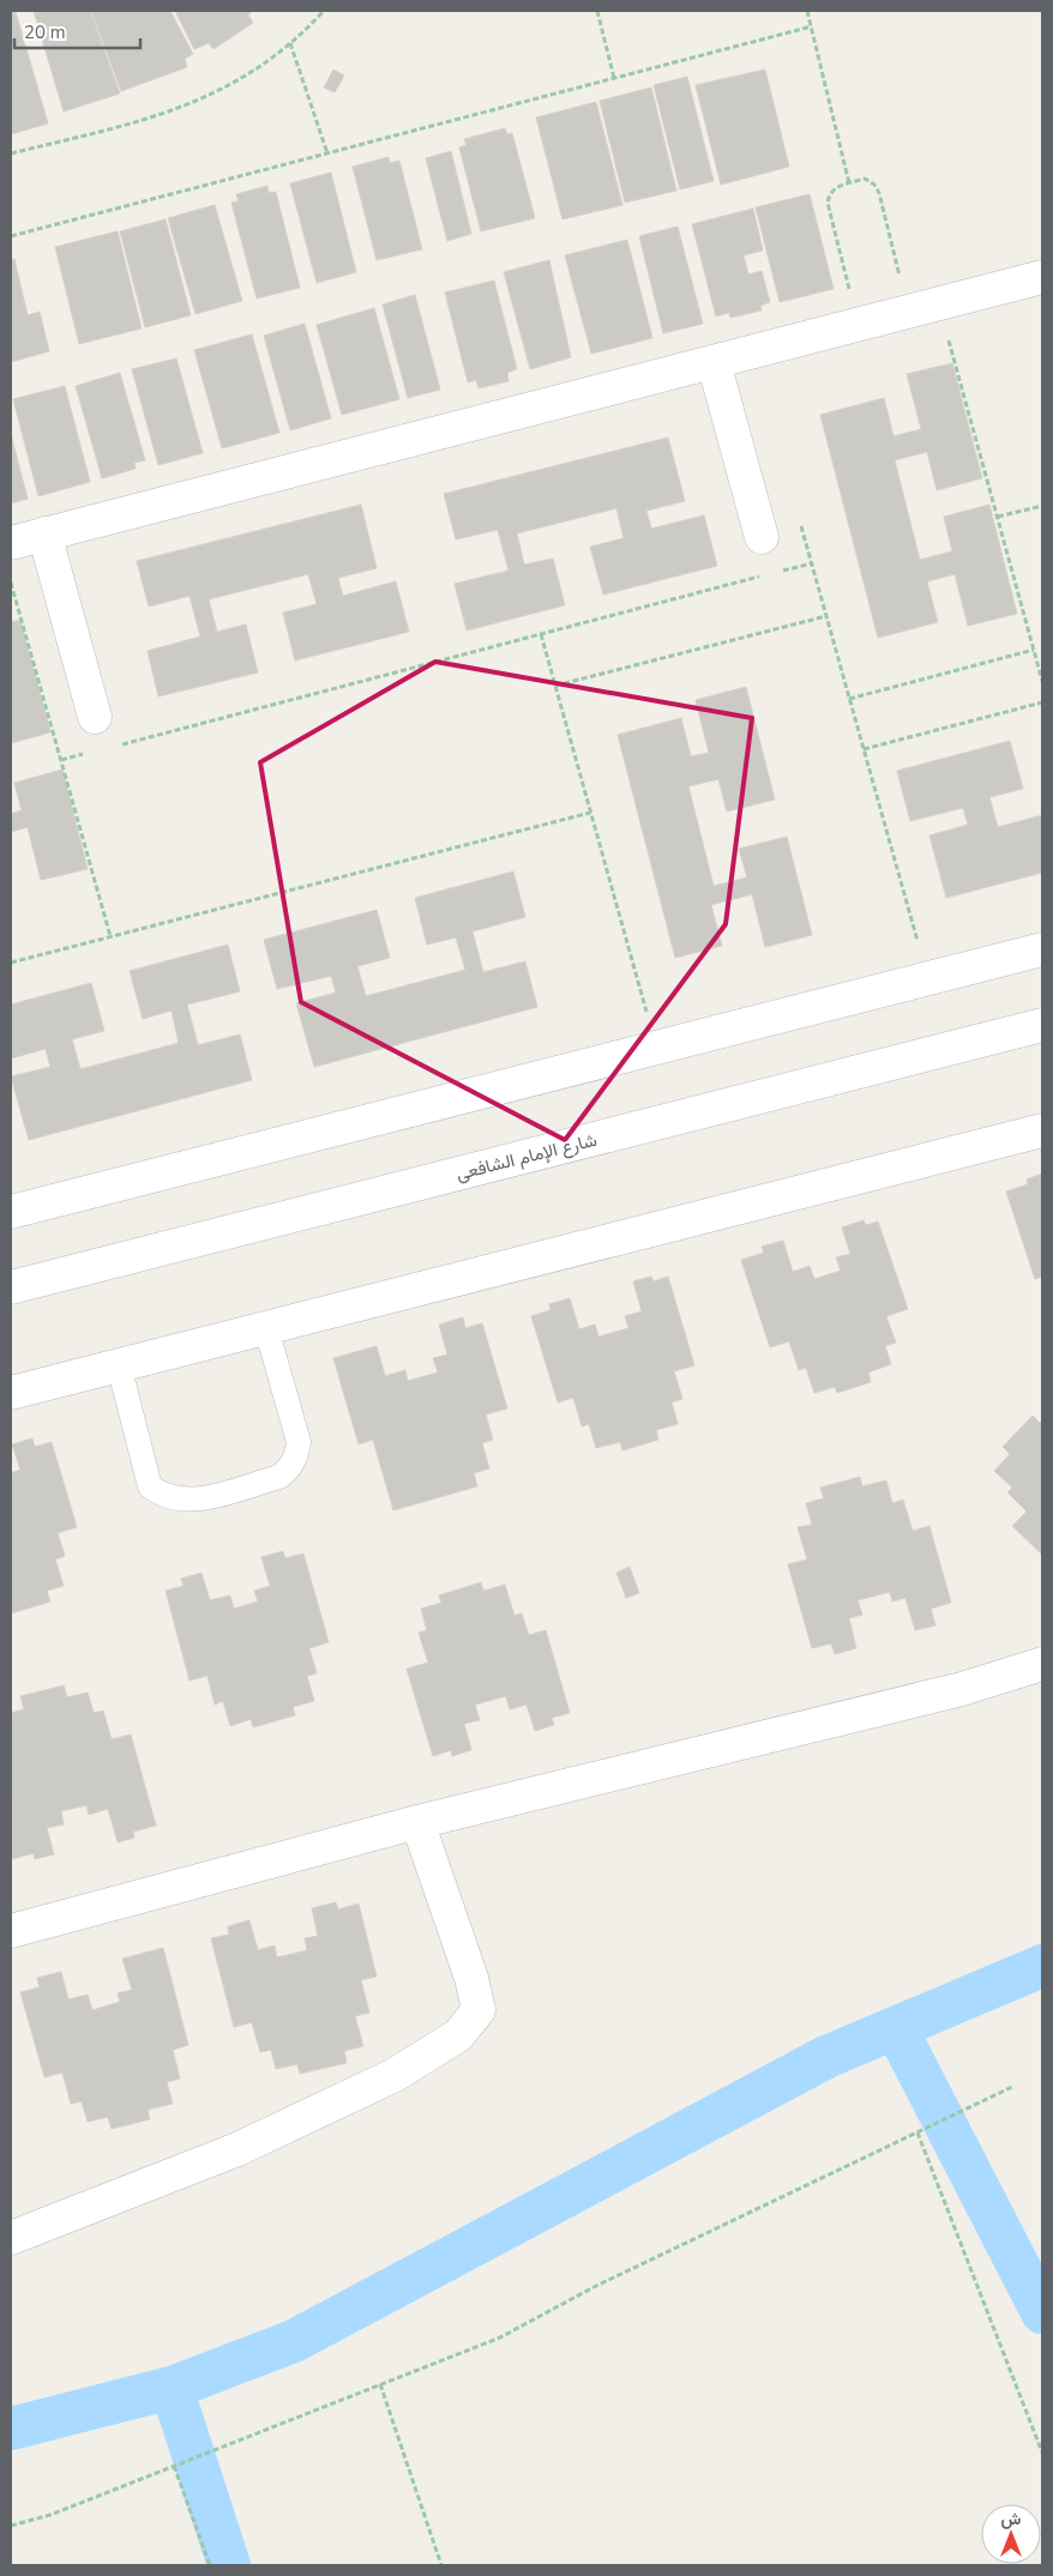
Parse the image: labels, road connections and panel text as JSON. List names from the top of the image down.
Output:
{
  "streets": {
    "street": ["شارع الإمام الشافعى"]
  },
  "scale_bar": "20 m",
  "north": "top"
}
